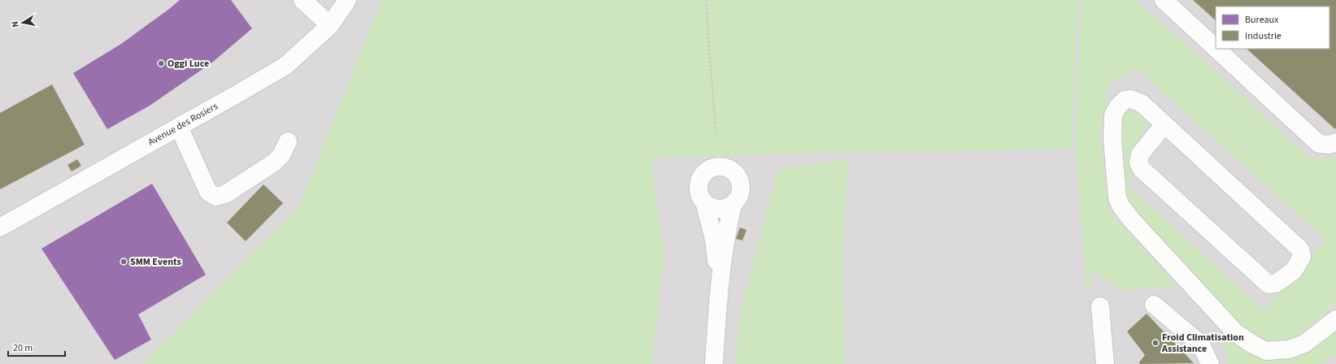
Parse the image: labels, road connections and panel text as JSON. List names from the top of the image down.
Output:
{
  "streets": {
    "street": ["Avenue des Rosiers"]
  },
  "places": ["Oggi Luce", "SMM Events", "Froid Climatisation Assistance"],
  "legend": ["Bureaux", "Industrie"],
  "scale_bar": "20 m",
  "north": "left"
}
